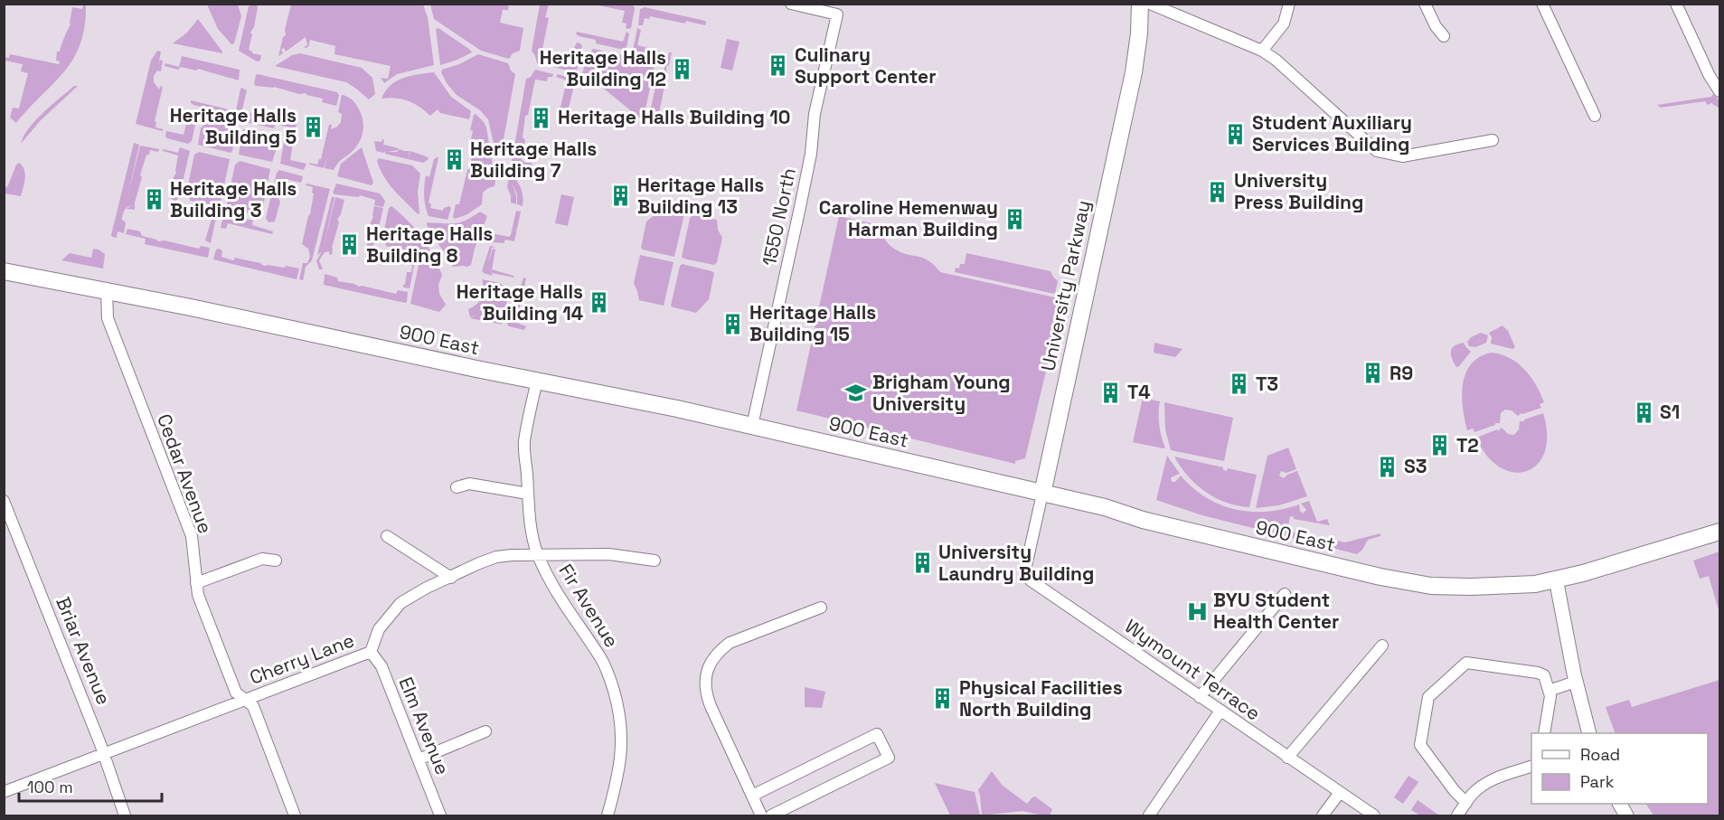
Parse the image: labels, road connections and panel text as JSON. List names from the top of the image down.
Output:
{
  "streets": {
    "main road": ["University Parkway", "900 East"],
    "street": [
      "1550 North",
      "Cedar Avenue",
      "Fir Avenue",
      "Briar Avenue",
      "Cherry Lane",
      "Wymount Terrace",
      "Elm Avenue"
    ]
  },
  "crossings": [
    ["1550 North", "900 East"],
    ["University Parkway", "900 East"],
    ["University Parkway", "Wymount Terrace"],
    ["900 East", "Cedar Avenue"],
    ["900 East", "Fir Avenue"],
    ["Cedar Avenue", "Cherry Lane"],
    ["Fir Avenue", "Cherry Lane"],
    ["Briar Avenue", "Cherry Lane"],
    ["Cherry Lane", "Elm Avenue"]
  ],
  "places": {
    "building": [
      "Culinary Support Center",
      "Heritage Halls Building 12",
      "Heritage Halls Building 10",
      "Heritage Halls Building 5",
      "Student Auxiliary Services Building",
      "Heritage Halls Building 7",
      "University Press Building",
      "Heritage Halls Building 13",
      "Heritage Halls Building 3",
      "Caroline Hemenway Harman Building",
      "Heritage Halls Building 8",
      "Heritage Halls Building 14",
      "Heritage Halls Building 15",
      "R9",
      "T3",
      "T4",
      "S1",
      "T2",
      "S3",
      "University Laundry Building",
      "Physical Facilities North Building"
    ],
    "school or university": ["Brigham Young University"],
    "hospital": ["BYU Student Health Center"]
  },
  "legend": ["Road", "Park"],
  "scale_bar": "100 m"
}
